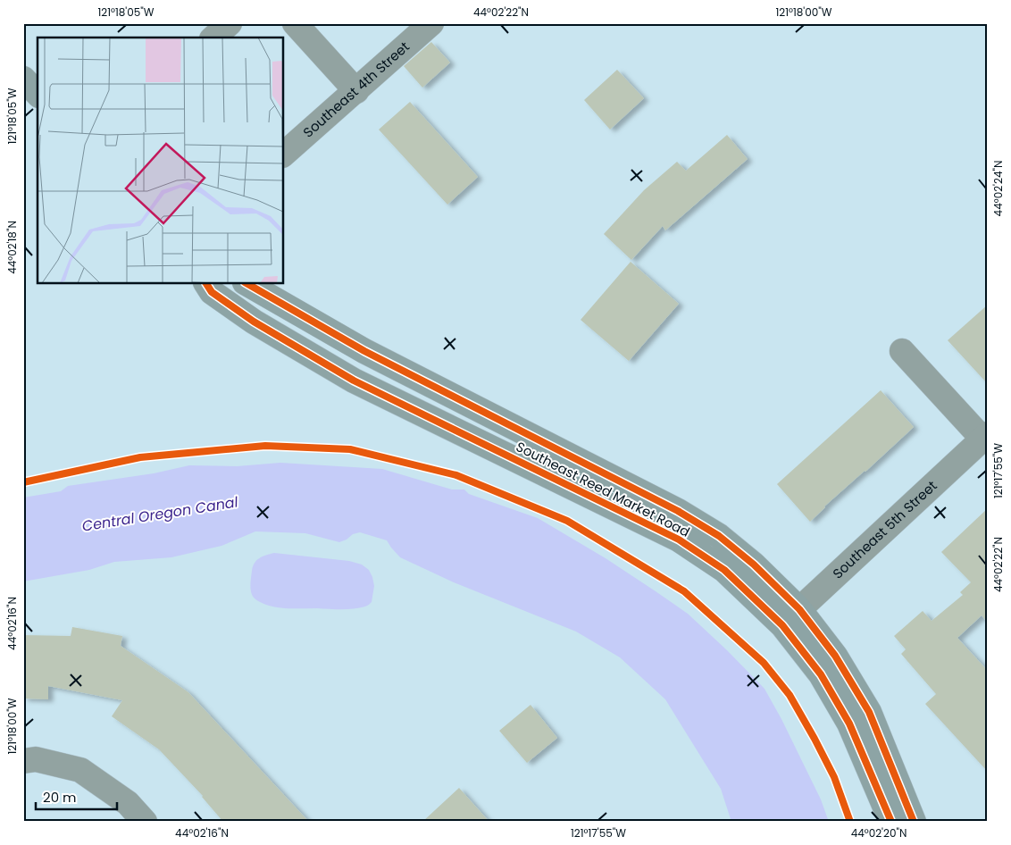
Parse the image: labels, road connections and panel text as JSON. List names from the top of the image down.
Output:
{
  "streets": {
    "main road": ["Southeast Reed Market Road"],
    "street": ["Southeast 4th Street", "Southeast 5th Street"]
  },
  "crossings": [
    ["Southeast Reed Market Road", "Southeast 5th Street"]
  ],
  "water": ["Central Oregon Canal"],
  "scale_bar": "20 m",
  "coordinates": [
    "121°18'05\"W",
    "44°02'22\"N",
    "121°18'00\"W",
    "44°02'24\"N",
    "44°02'18\"N",
    "121°17'55\"W",
    "44°02'16\"N",
    "44°02'20\"N"
  ]
}
